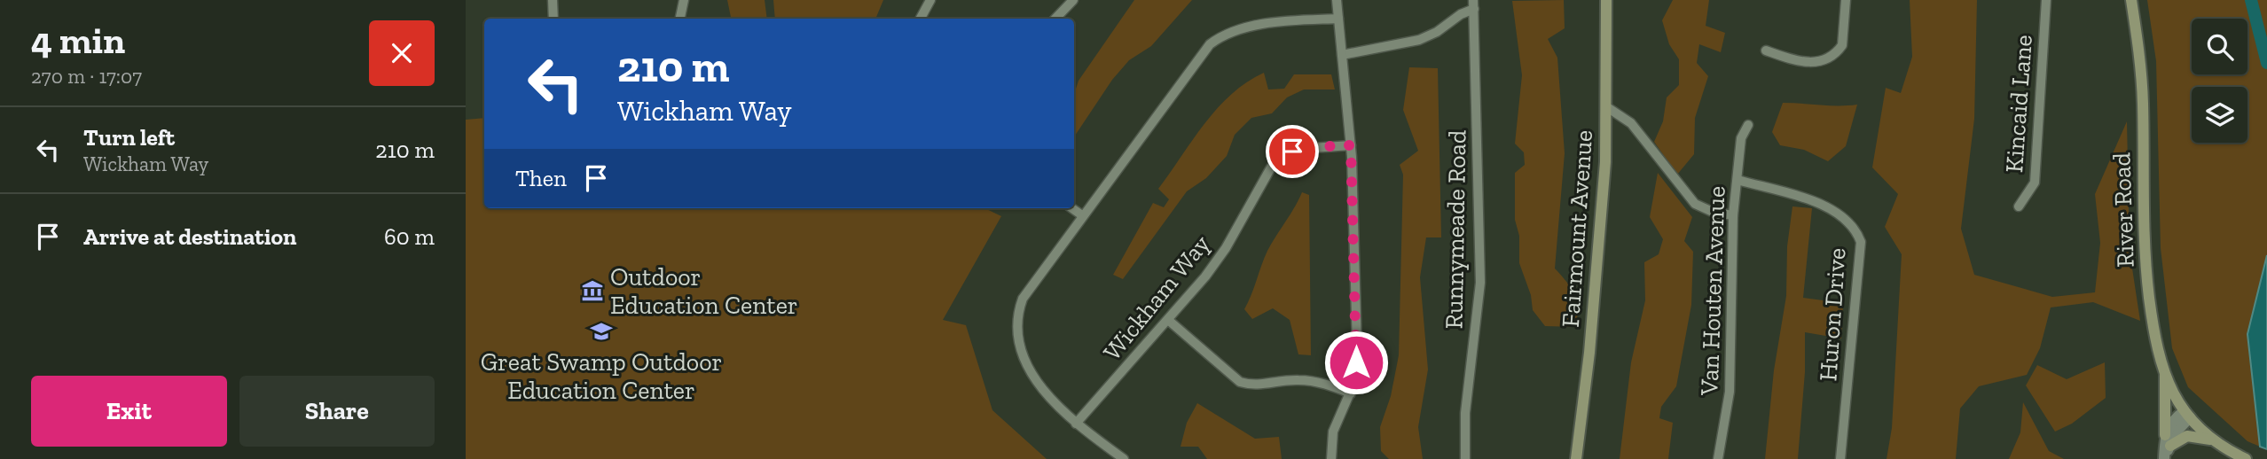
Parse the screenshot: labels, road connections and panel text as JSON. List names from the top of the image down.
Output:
{
  "streets": {
    "main road": ["River Road", "Fairmount Avenue"],
    "street": [
      "Kincaid Lane",
      "Runnymeade Road",
      "Van Houten Avenue",
      "Wickham Way",
      "Huron Drive"
    ]
  },
  "crossings": [
    ["Van Houten Avenue", "Huron Drive"]
  ],
  "places": {
    "museum": ["Outdoor Education Center"],
    "school or university": ["Great Swamp Outdoor Education Center"]
  },
  "page": {
    "heading": ["4 min", "270 m · 17:07"],
    "turn": ["210 m", "Wickham Way"],
    "list": [
      {
        "name": "Turn left",
        "note": "Wickham Way",
        "value": "210 m"
      },
      {
        "name": "Arrive at destination",
        "value": "60 m"
      }
    ],
    "then": "Then",
    "buttons": ["Exit", "Share"]
  }
}
